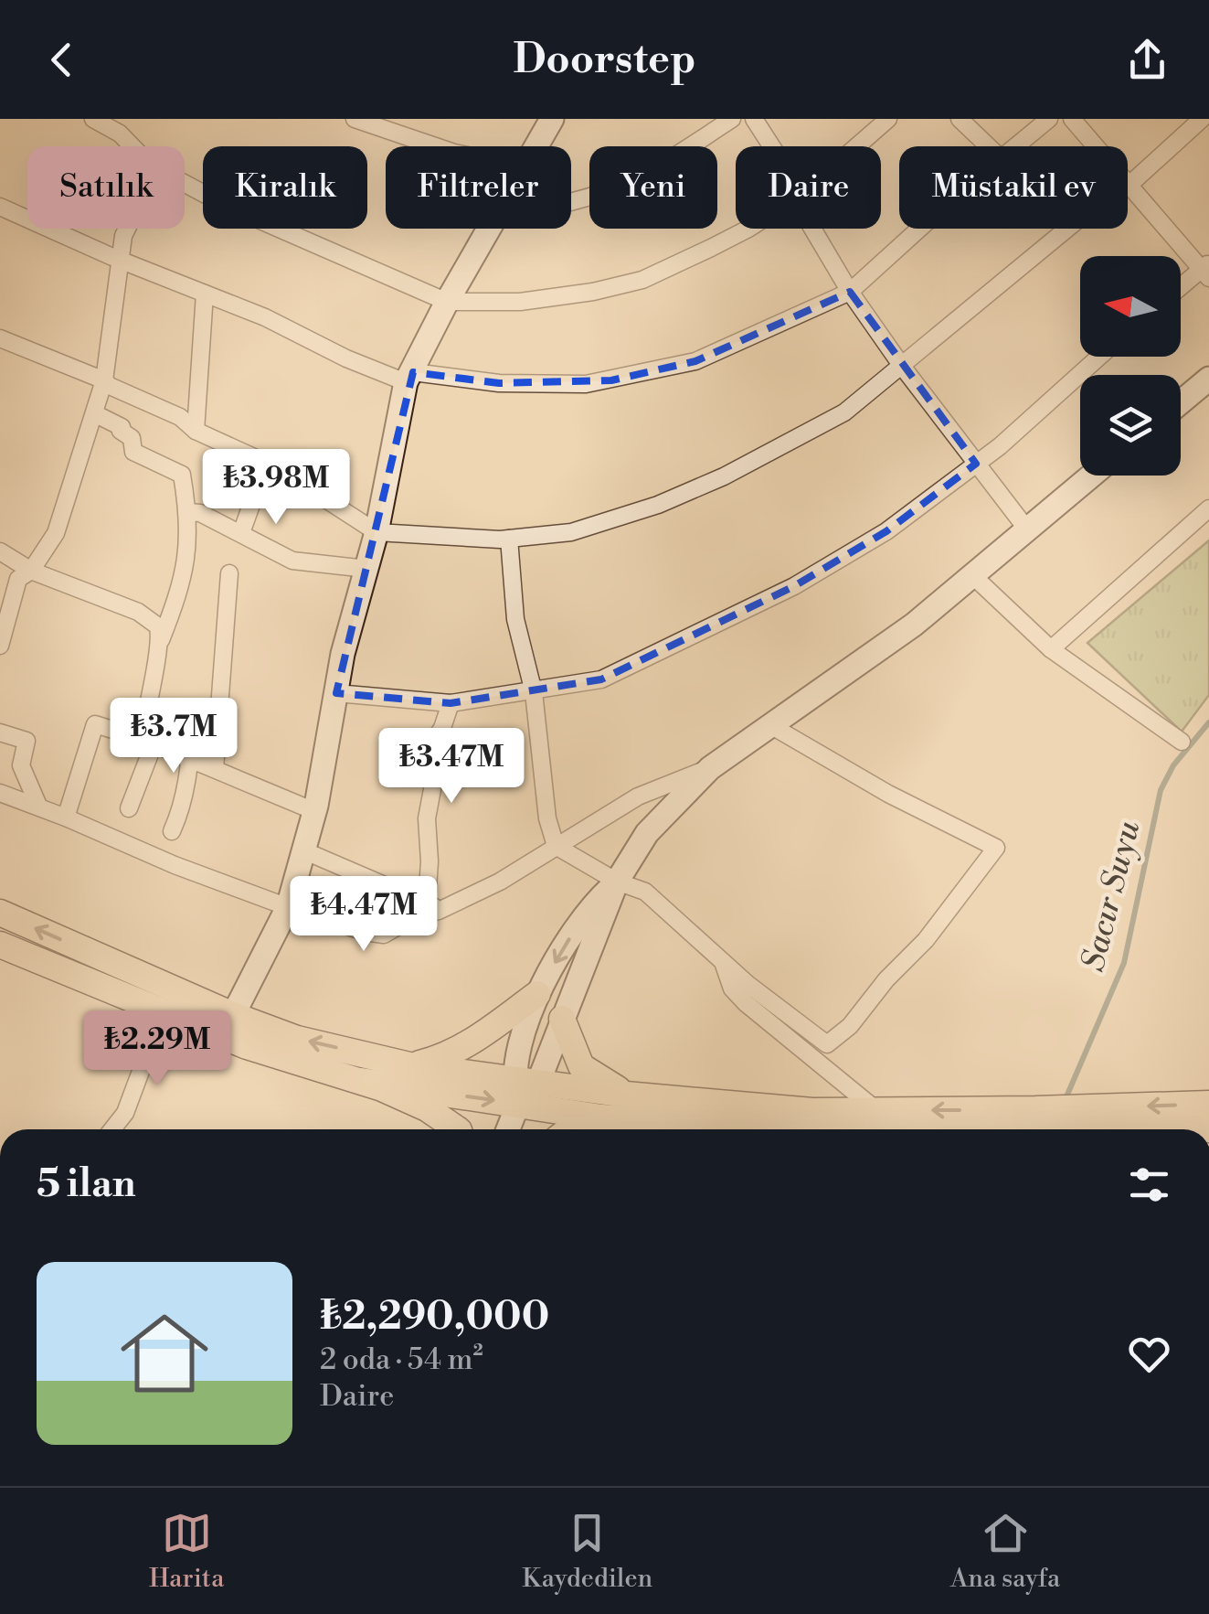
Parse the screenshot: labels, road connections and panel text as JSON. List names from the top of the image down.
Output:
{
  "water": ["Sacır Suyu"],
  "north": "left",
  "page": {
    "header": "Doorstep",
    "chip": [
      "Satılık",
      "Kiralık",
      "Filtreler",
      "Yeni",
      "Daire",
      "Müstakil ev"
    ],
    "price": [
      "₺3.98M",
      "₺3.7M",
      "₺3.47M",
      "₺4.47M",
      "₺2.29M"
    ],
    "heading": "5 ilan",
    "list": [
      {
        "name": "₺2,290,000",
        "note": "2 oda · 54 m² · Daire"
      }
    ],
    "tabs": ["Harita", "Kaydedilen", "Ana sayfa"]
  }
}
